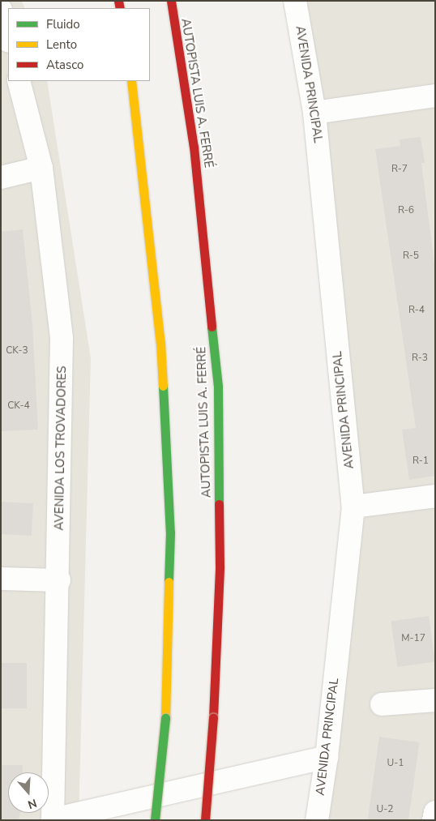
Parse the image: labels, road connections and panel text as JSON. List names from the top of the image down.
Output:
{
  "streets": {
    "highway": ["AUTOPISTA LUIS A. FERRÉ"],
    "street": ["AVENIDA PRINCIPAL", "AVENIDA LOS TROVADORES"]
  },
  "house_numbers": [
    "R-7",
    "R-6",
    "R-5",
    "R-4",
    "CK-3",
    "R-3",
    "CK-4",
    "R-1",
    "M-17",
    "U-1",
    "U-2"
  ],
  "legend": ["Fluido", "Lento", "Atasco"],
  "north": "bottom"
}
